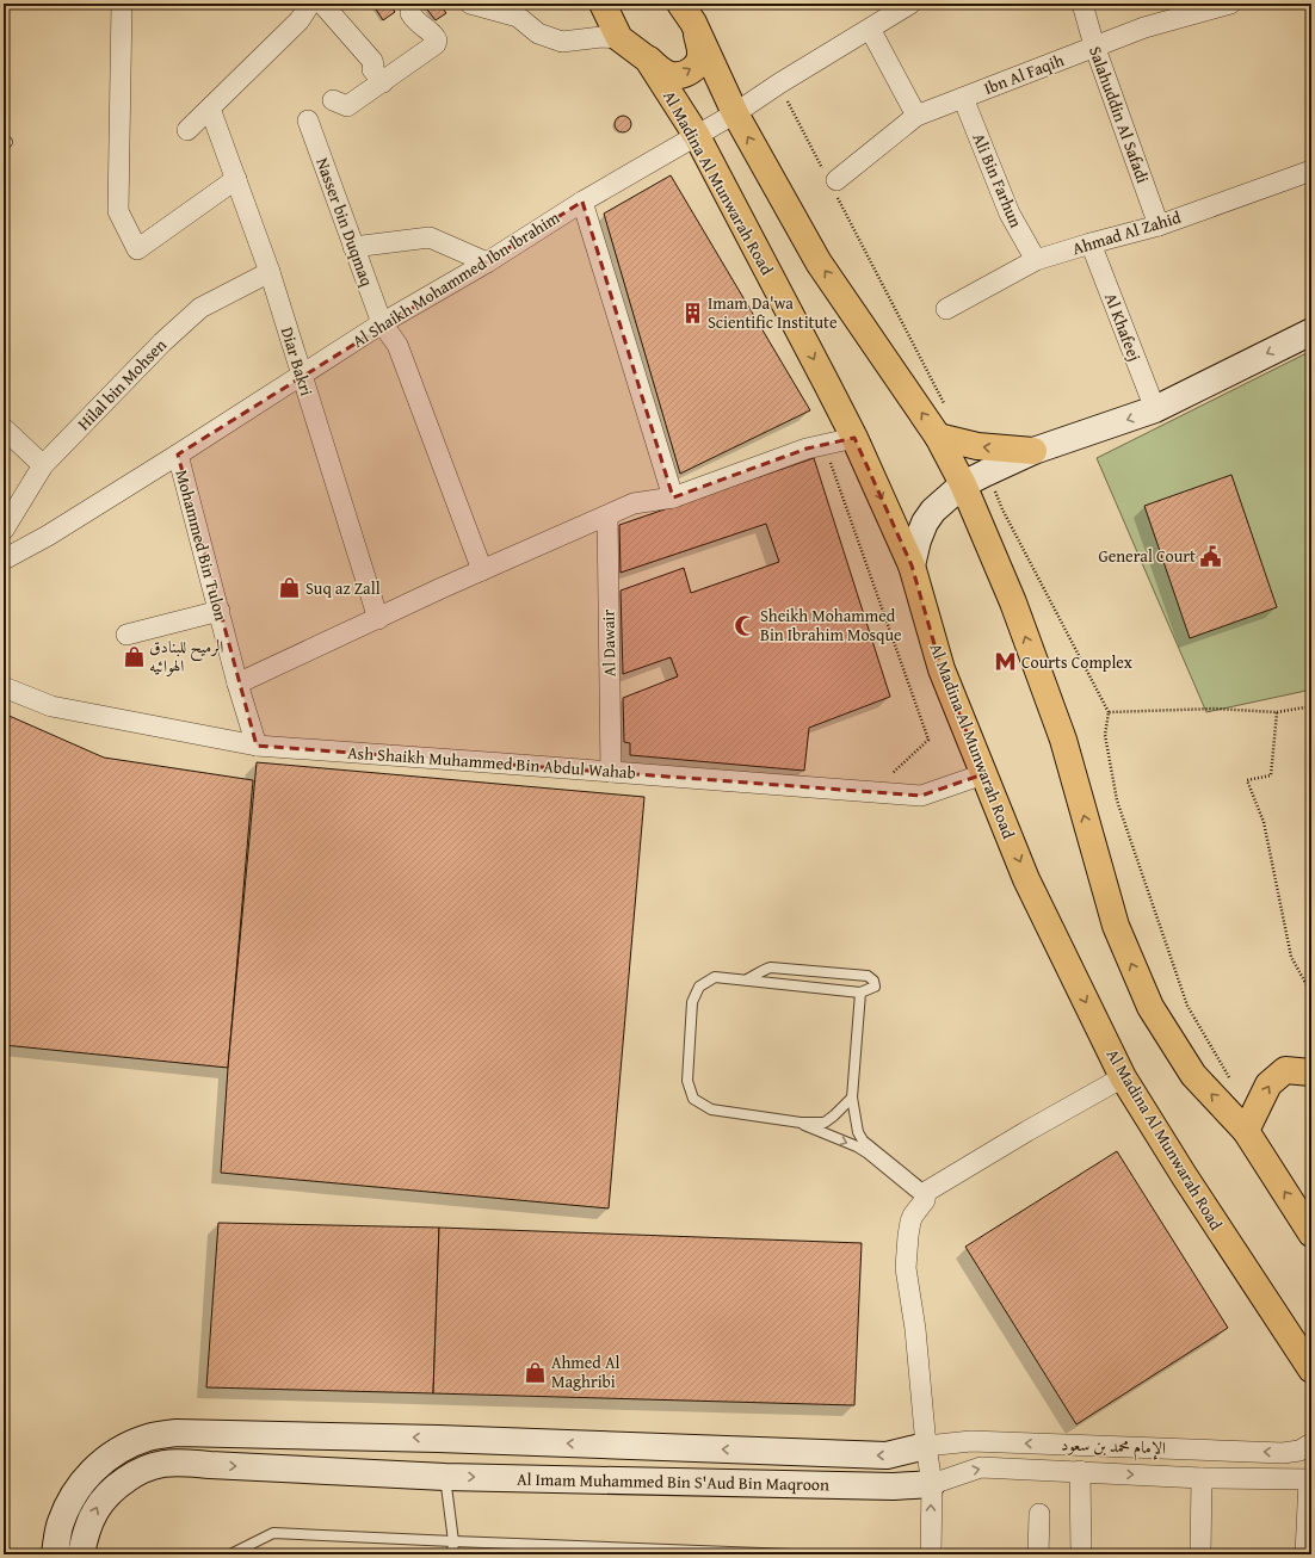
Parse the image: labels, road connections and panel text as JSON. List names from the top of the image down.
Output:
{
  "streets": {
    "main road": ["Al Madina Al Munwarah Road"],
    "street": [
      "Ibn Al Faqih",
      "Salahuddin Al Safadi",
      "Ali Bin Farhun",
      "Nasser bin Duqmaq",
      "Ahmad Al Zahid",
      "Al Shaikh Mohammed Ibn Ibrahim",
      "Al Khafeej",
      "Diar Bakri",
      "Hilal bin Mohsen",
      "Mohammed Bin Tulon",
      "Al Dawair",
      "Ash Shaikh Muhammed Bin Abdul Wahab",
      "الإمام محمد بن سعود",
      "Al Imam Muhammed Bin S'Aud Bin Maqroon"
    ]
  },
  "crossings": [
    ["Ibn Al Faqih", "Salahuddin Al Safadi"],
    ["Ibn Al Faqih", "Ali Bin Farhun"],
    ["Salahuddin Al Safadi", "Ahmad Al Zahid"],
    ["Ali Bin Farhun", "Ahmad Al Zahid"],
    ["Al Madina Al Munwarah Road", "Al Shaikh Mohammed Ibn Ibrahim"],
    ["Al Madina Al Munwarah Road", "Ash Shaikh Muhammed Bin Abdul Wahab"],
    ["Nasser bin Duqmaq", "Al Shaikh Mohammed Ibn Ibrahim"],
    ["Ahmad Al Zahid", "Al Khafeej"],
    ["Al Shaikh Mohammed Ibn Ibrahim", "Diar Bakri"],
    ["Al Shaikh Mohammed Ibn Ibrahim", "Mohammed Bin Tulon"],
    ["Diar Bakri", "Hilal bin Mohsen"],
    ["Mohammed Bin Tulon", "Ash Shaikh Muhammed Bin Abdul Wahab"],
    ["Al Dawair", "Ash Shaikh Muhammed Bin Abdul Wahab"],
    ["الإمام محمد بن سعود", "Al Imam Muhammed Bin S'Aud Bin Maqroon"]
  ],
  "one_way": ["الإمام محمد بن سعود"],
  "places": {
    "building": ["Imam Da'wa Scientific Institute"],
    "public building": ["General Court"],
    "shop": ["Suq az Zall", "الرميح للبنادق الهوائيه", "Ahmed Al Maghribi"],
    "mosque": ["Sheikh Mohammed Bin Ibrahim Mosque"],
    "metro station": ["Courts Complex"]
  }
}
